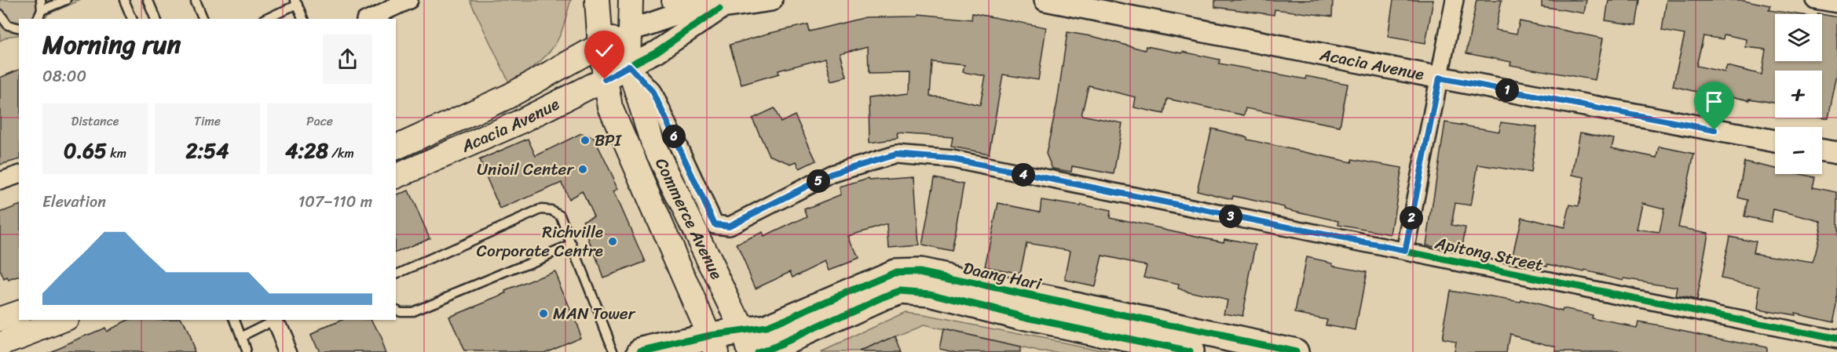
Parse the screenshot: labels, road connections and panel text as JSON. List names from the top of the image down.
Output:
{
  "streets": {
    "main road": ["Acacia Avenue", "Commerce Avenue", "Daang Hari"],
    "street": ["Apitong Street"]
  },
  "crossings": [
    ["Acacia Avenue", "Commerce Avenue"],
    ["Acacia Avenue", "Apitong Street"],
    ["Commerce Avenue", "Apitong Street"],
    ["Commerce Avenue", "Daang Hari"]
  ],
  "places": [
    "BPI",
    "Unioil Center",
    "Richville Corporate Centre",
    "MAN Tower"
  ],
  "page": {
    "map_buttons": ["+", "−"],
    "heading": ["Morning run", "08:00"],
    "pins": [
      "1",
      "6",
      "4",
      "5",
      "3",
      "2"
    ],
    "stats": [
      ["Distance", "0.65 km"],
      ["Time", "2:54"],
      ["Pace", "4:28 /km"]
    ],
    "chart": ["Elevation", "107–110 m"]
  }
}
